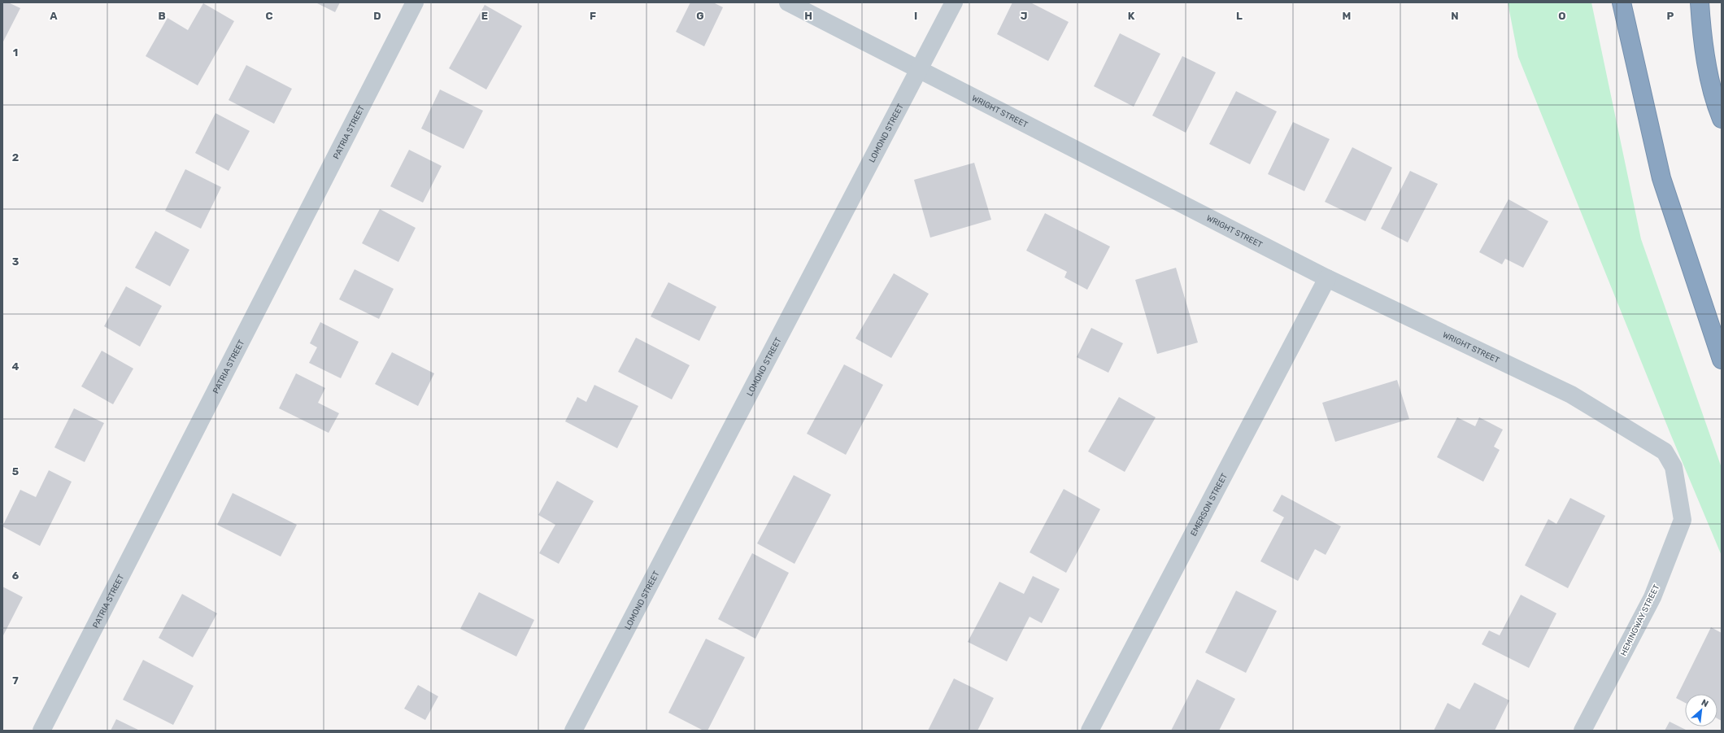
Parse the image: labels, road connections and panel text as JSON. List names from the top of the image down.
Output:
{
  "streets": {
    "street": [
      "WRIGHT STREET",
      "PATRIA STREET",
      "LOMOND STREET",
      "EMERSON STREET",
      "HEMINGWAY STREET"
    ]
  },
  "crossings": [
    ["WRIGHT STREET", "LOMOND STREET"],
    ["WRIGHT STREET", "EMERSON STREET"],
    ["WRIGHT STREET", "HEMINGWAY STREET"]
  ],
  "north": "top right",
  "grid": {
    "columns": [
      "A",
      "B",
      "C",
      "D",
      "E",
      "F",
      "G",
      "H",
      "I",
      "J",
      "K",
      "L",
      "M",
      "N",
      "O",
      "P"
    ],
    "rows": [
      "1",
      "2",
      "3",
      "4",
      "5",
      "6",
      "7"
    ]
  }
}
